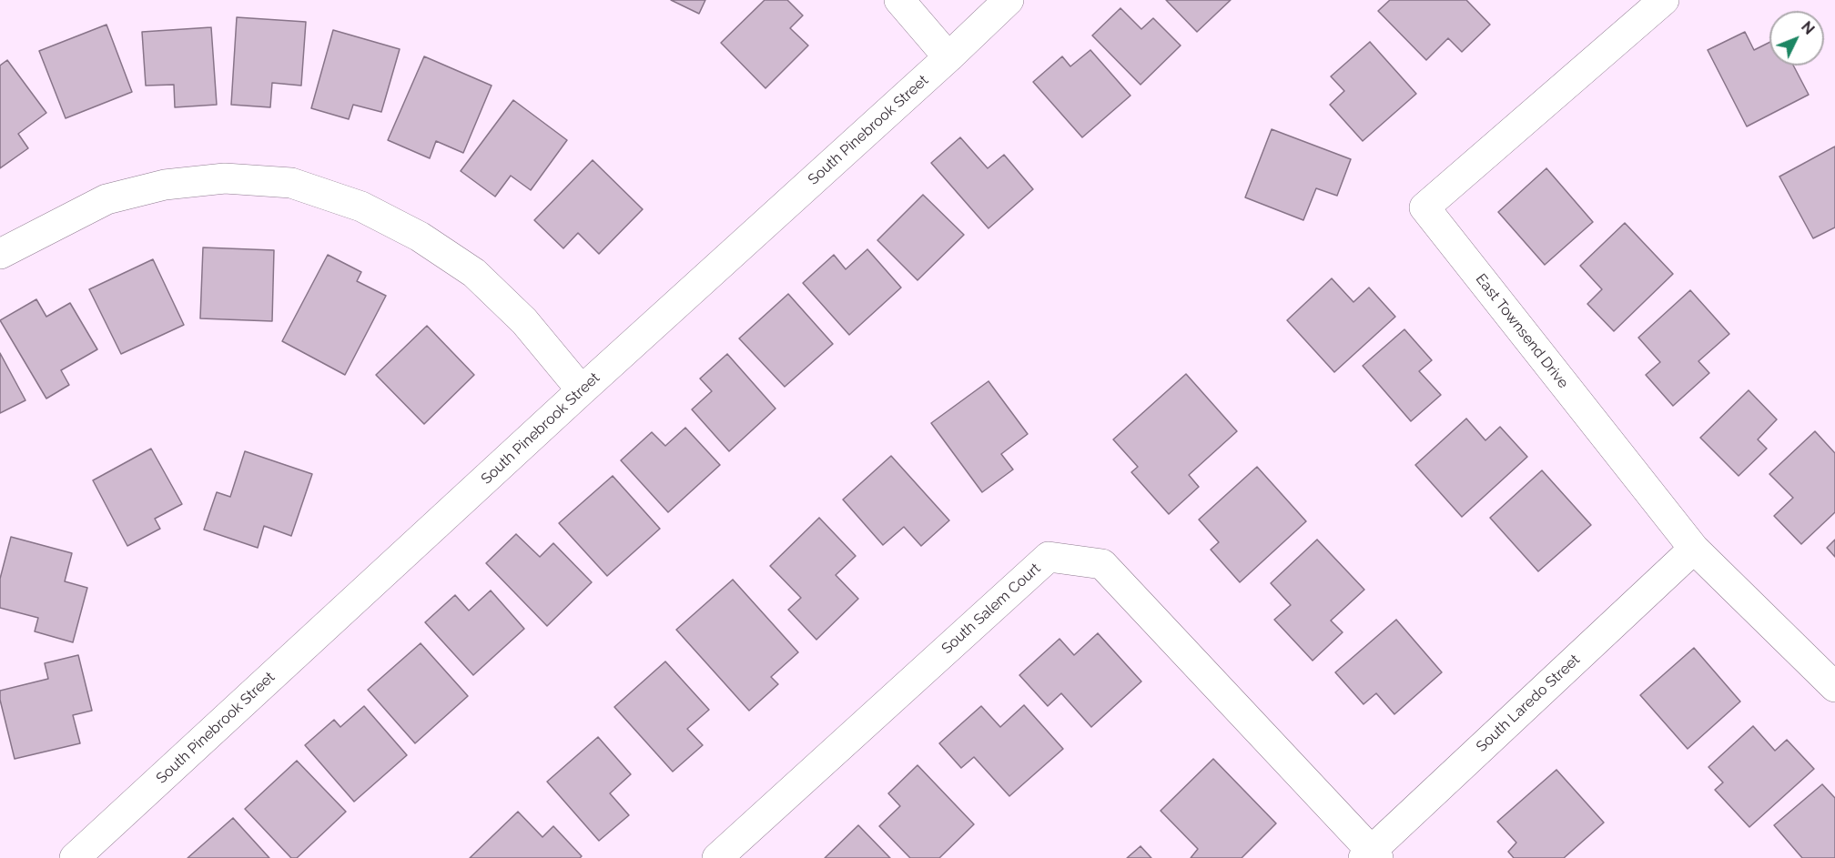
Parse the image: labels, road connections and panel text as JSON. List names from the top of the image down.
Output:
{
  "streets": {
    "street": [
      "South Pinebrook Street",
      "East Townsend Drive",
      "South Salem Court",
      "South Laredo Street"
    ]
  },
  "crossings": [
    ["East Townsend Drive", "South Laredo Street"],
    ["South Salem Court", "South Laredo Street"]
  ],
  "north": "top right"
}
